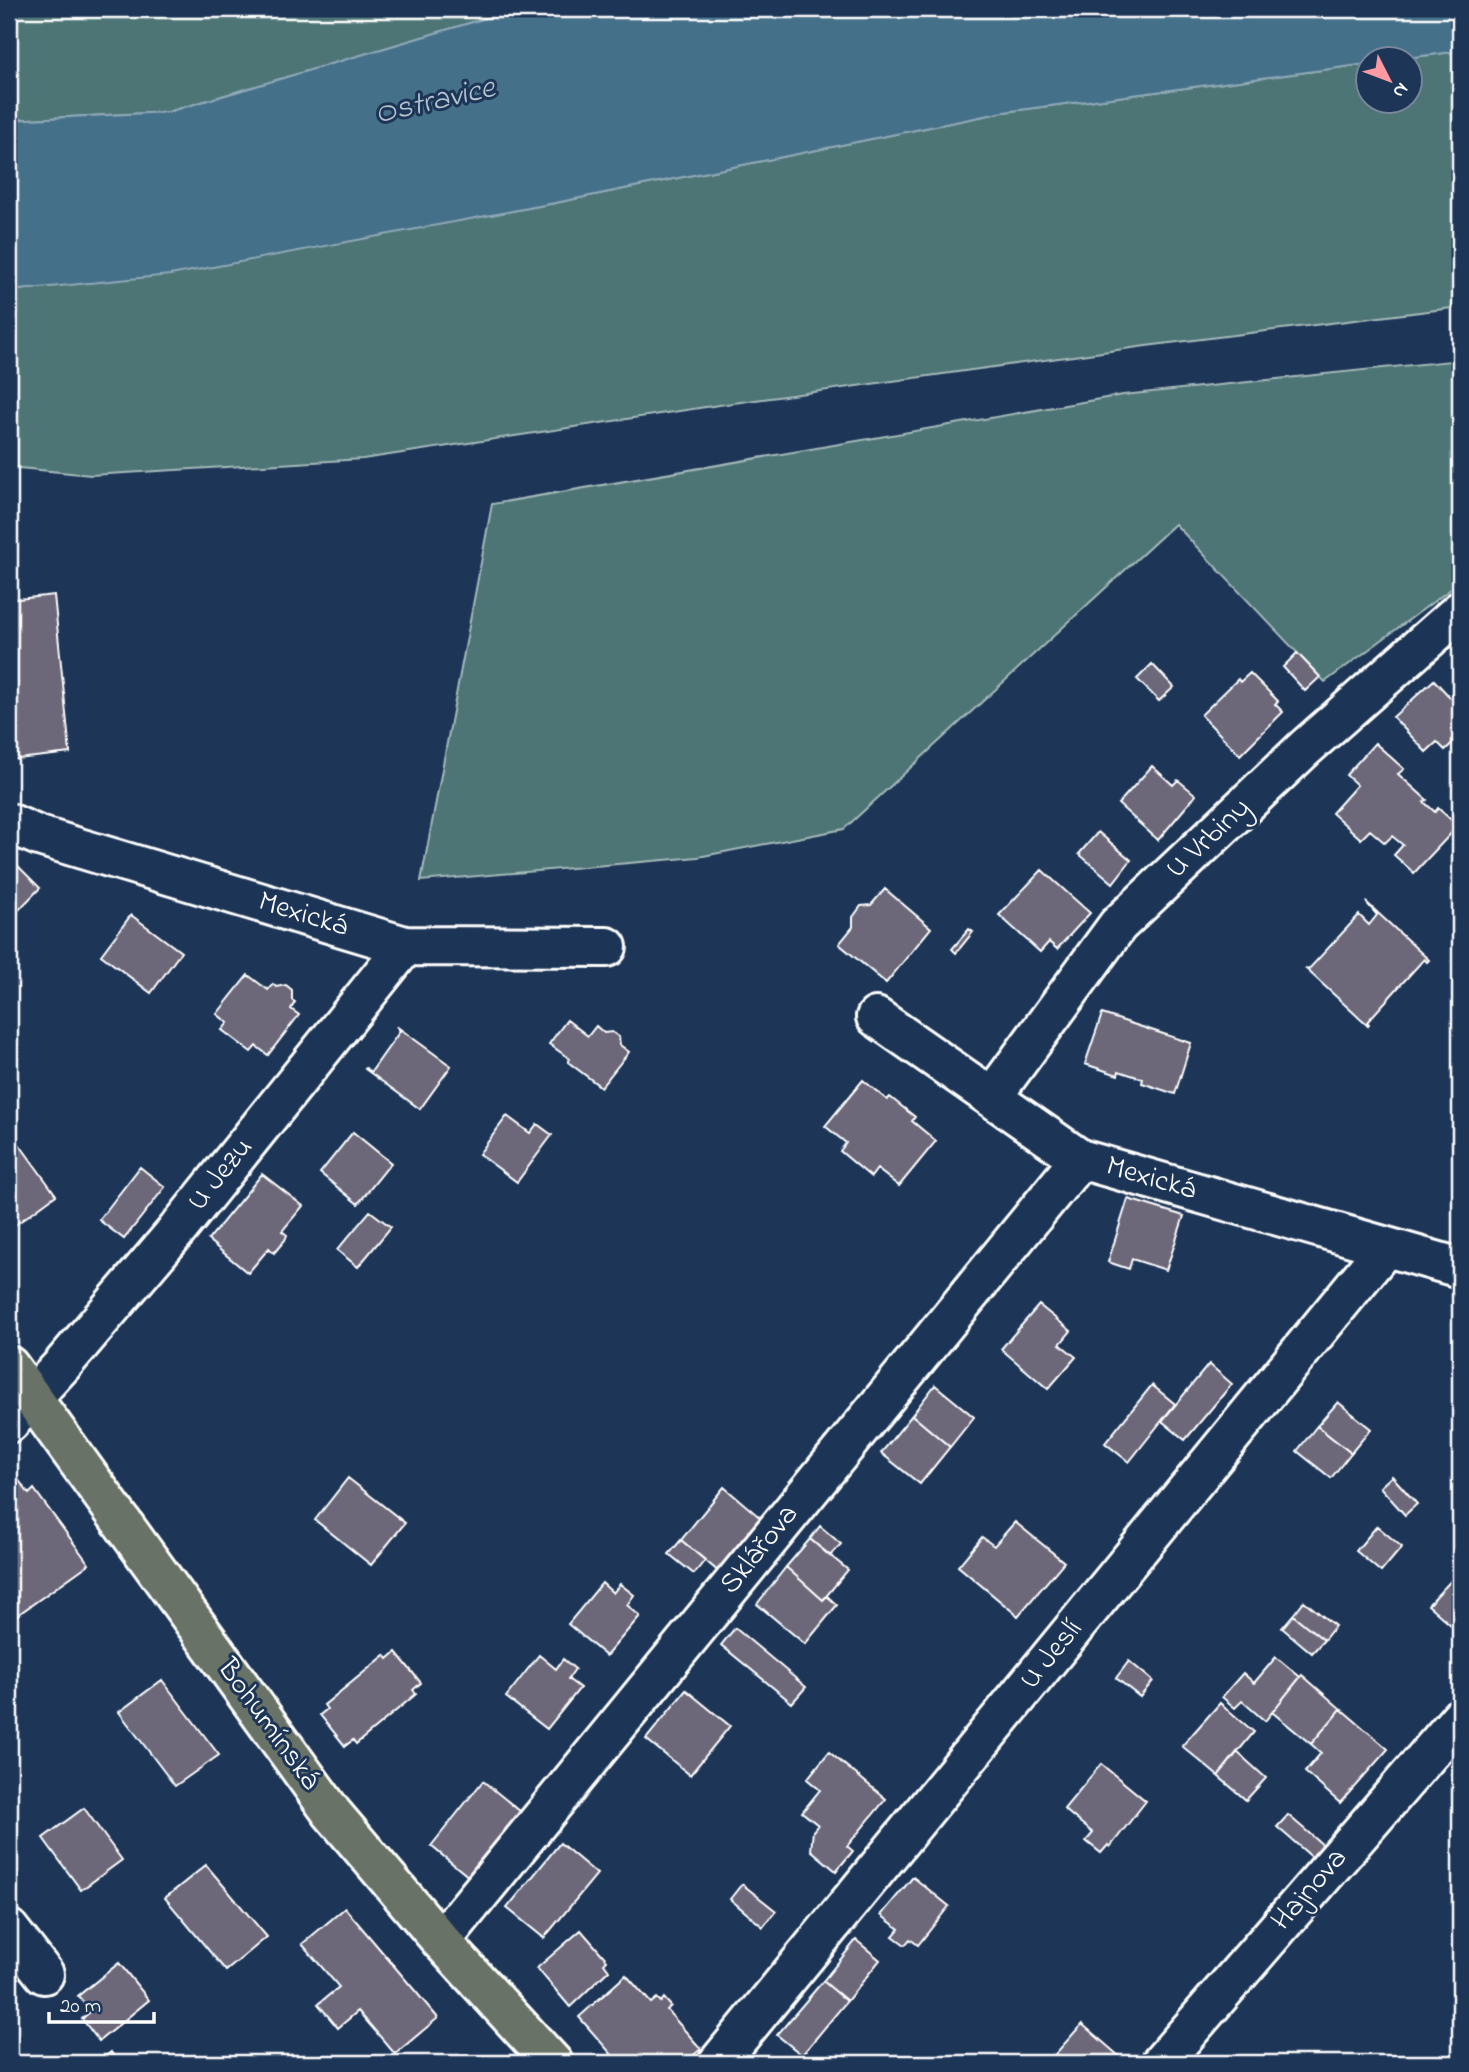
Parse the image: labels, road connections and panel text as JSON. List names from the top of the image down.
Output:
{
  "streets": {
    "main road": ["Bohumínská"],
    "street": [
      "U Vrbiny",
      "Mexická",
      "U Jezu",
      "Sklářova",
      "U Jeslí",
      "Hajnova"
    ]
  },
  "crossings": [
    ["U Vrbiny", "Mexická"],
    ["Mexická", "U Jezu"],
    ["Mexická", "Sklářova"],
    ["Mexická", "U Jeslí"],
    ["U Jezu", "Bohumínská"],
    ["Sklářova", "Bohumínská"]
  ],
  "water": ["Ostravice"],
  "scale_bar": "20 m",
  "north": "bottom right"
}
